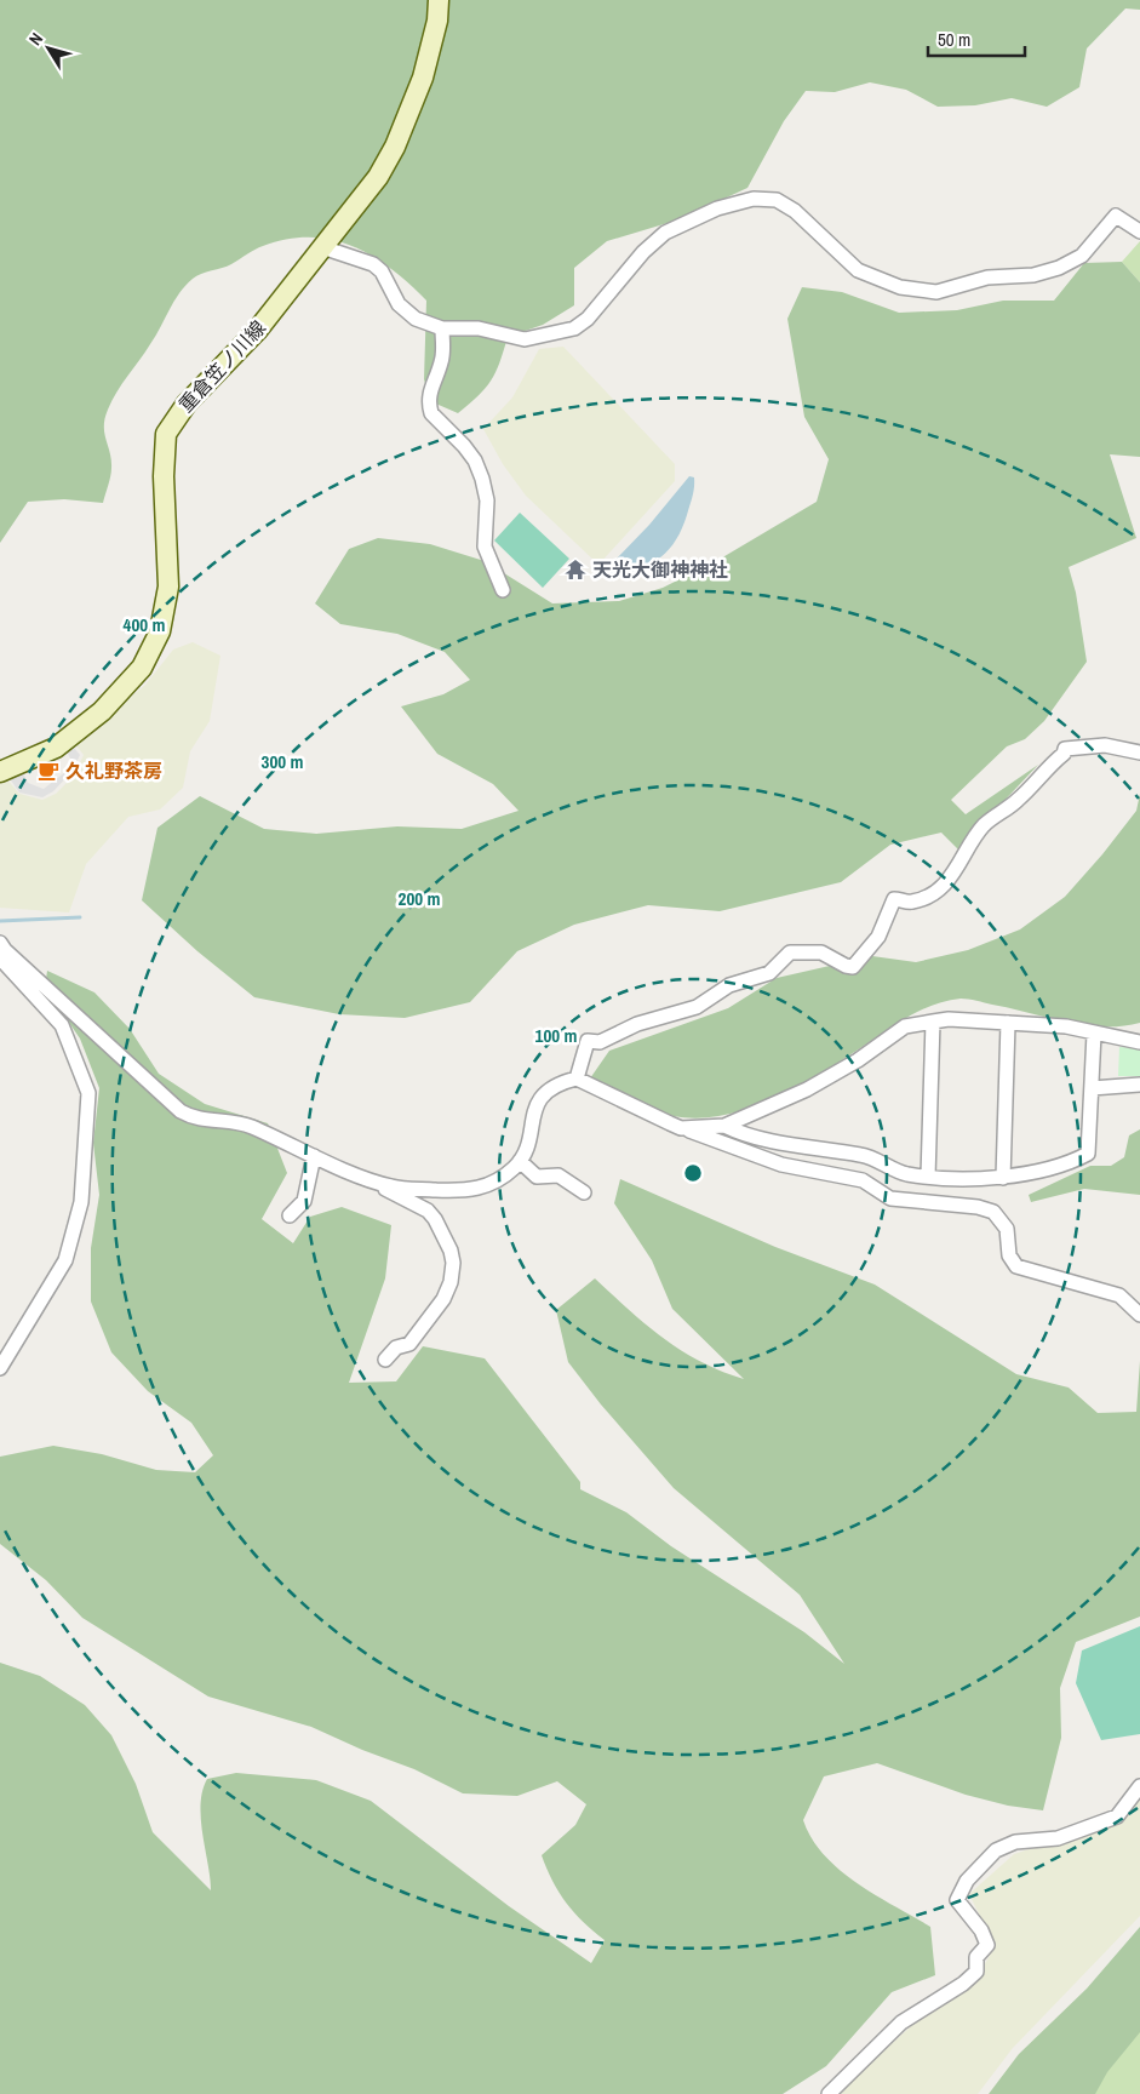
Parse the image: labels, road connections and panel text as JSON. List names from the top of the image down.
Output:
{
  "streets": {
    "main road": ["重倉笠ノ川線"]
  },
  "places": {
    "temple": ["天光大御神神社"],
    "cafe": ["久礼野茶房"]
  },
  "scale_bar": "50 m",
  "north": "top left",
  "rings": [
    "400 m",
    "300 m",
    "200 m",
    "100 m"
  ]
}
